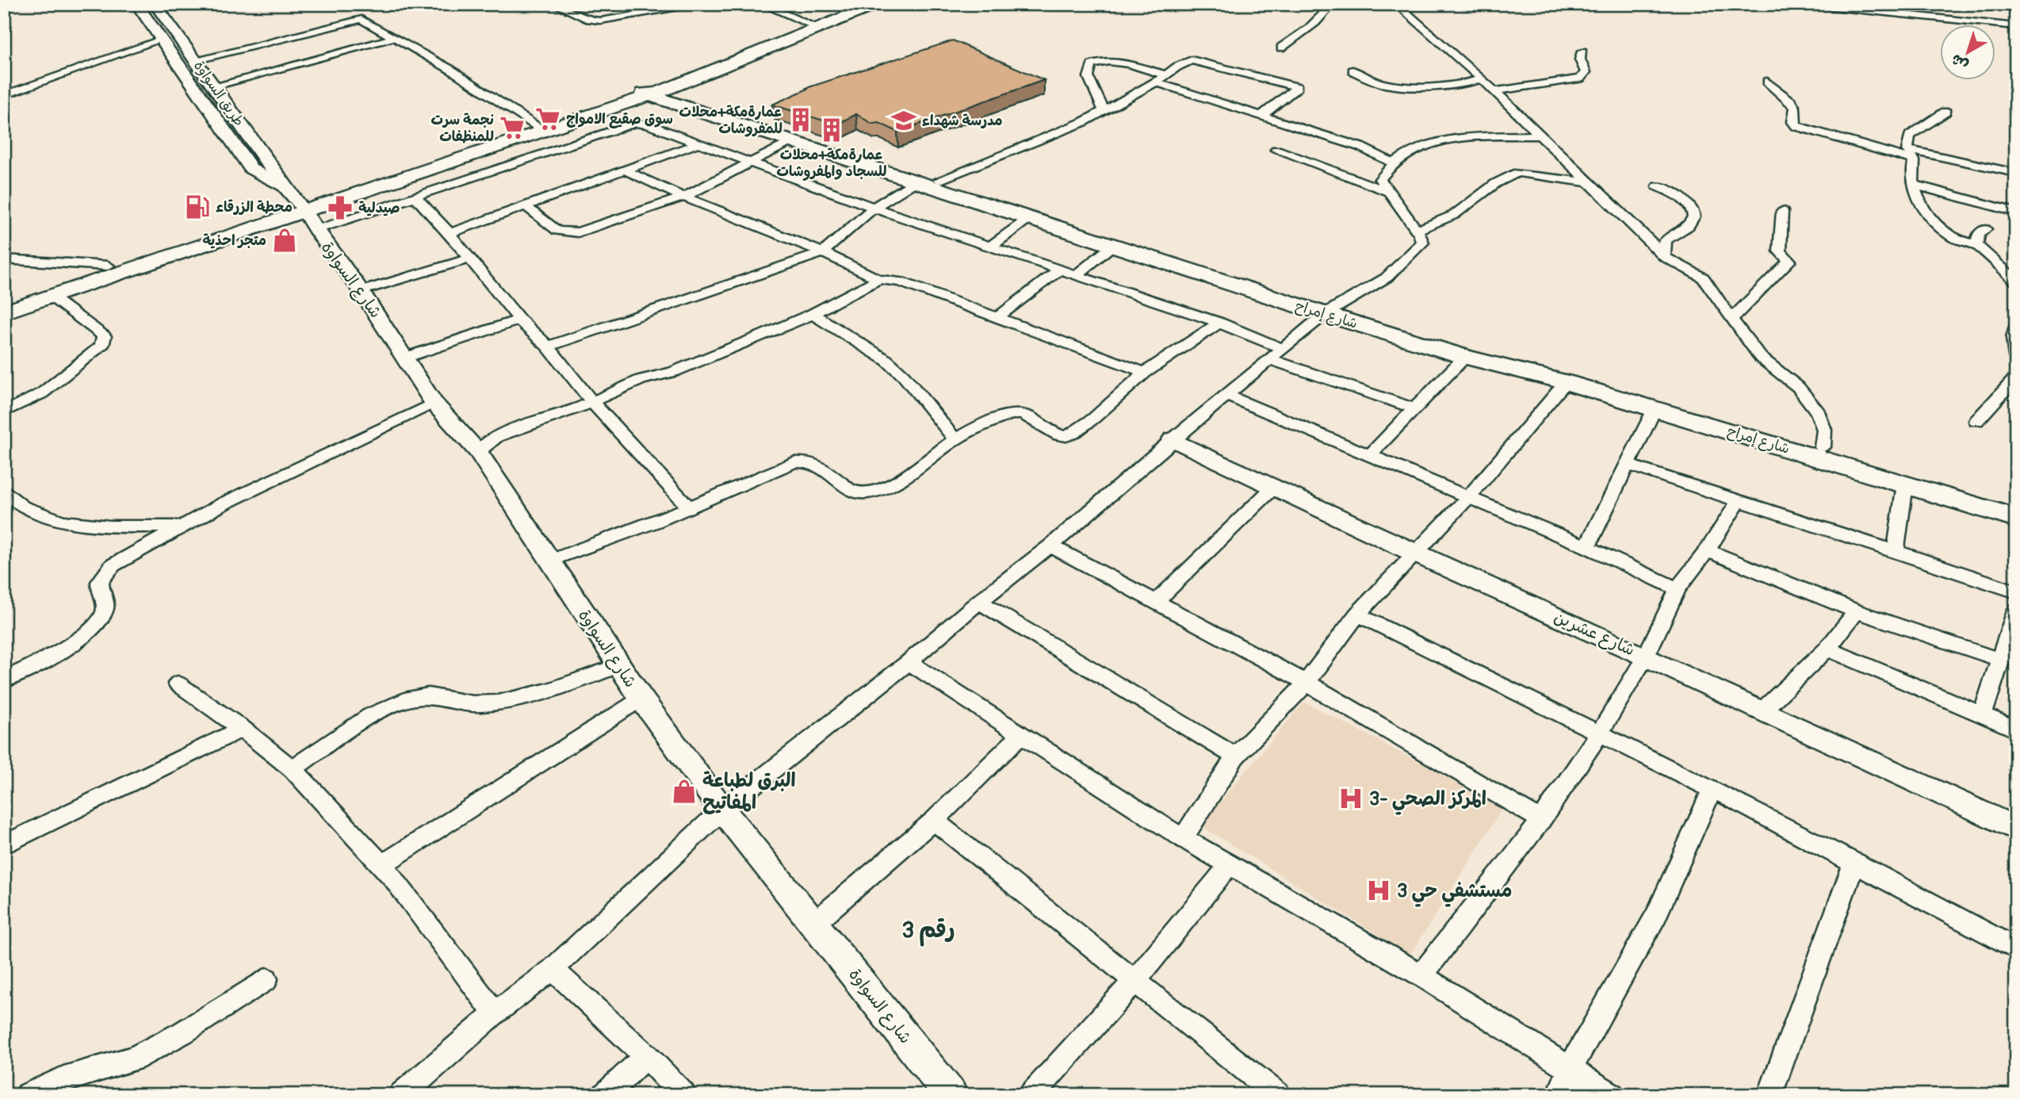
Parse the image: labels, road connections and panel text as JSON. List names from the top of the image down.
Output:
{
  "streets": {
    "main road": ["شارع إمراح"],
    "street": ["طريق السواوة", "شارع السواوة", "شارع عشرين"]
  },
  "crossings": [
    ["طريق السواوة", "شارع السواوة"]
  ],
  "districts": ["رقم 3"],
  "places": {
    "supermarket": ["سوق صقيع الامواج", "نجمة سرت للمنظفات"],
    "building": ["عمارةمكة+محلات للمفروشات", "عمارةمكة+محلات للسجاد والمفروشات"],
    "school or university": ["مدرسة شهداء"],
    "fuel station": ["محطة الزرقاء"],
    "pharmacy": ["صيدلية"],
    "shop": ["متجر احذية", "البرق لطباعة المفاتيح"],
    "hospital": ["المركز الصحي -3", "مستشفي حي 3"]
  },
  "north": "bottom left"
}
